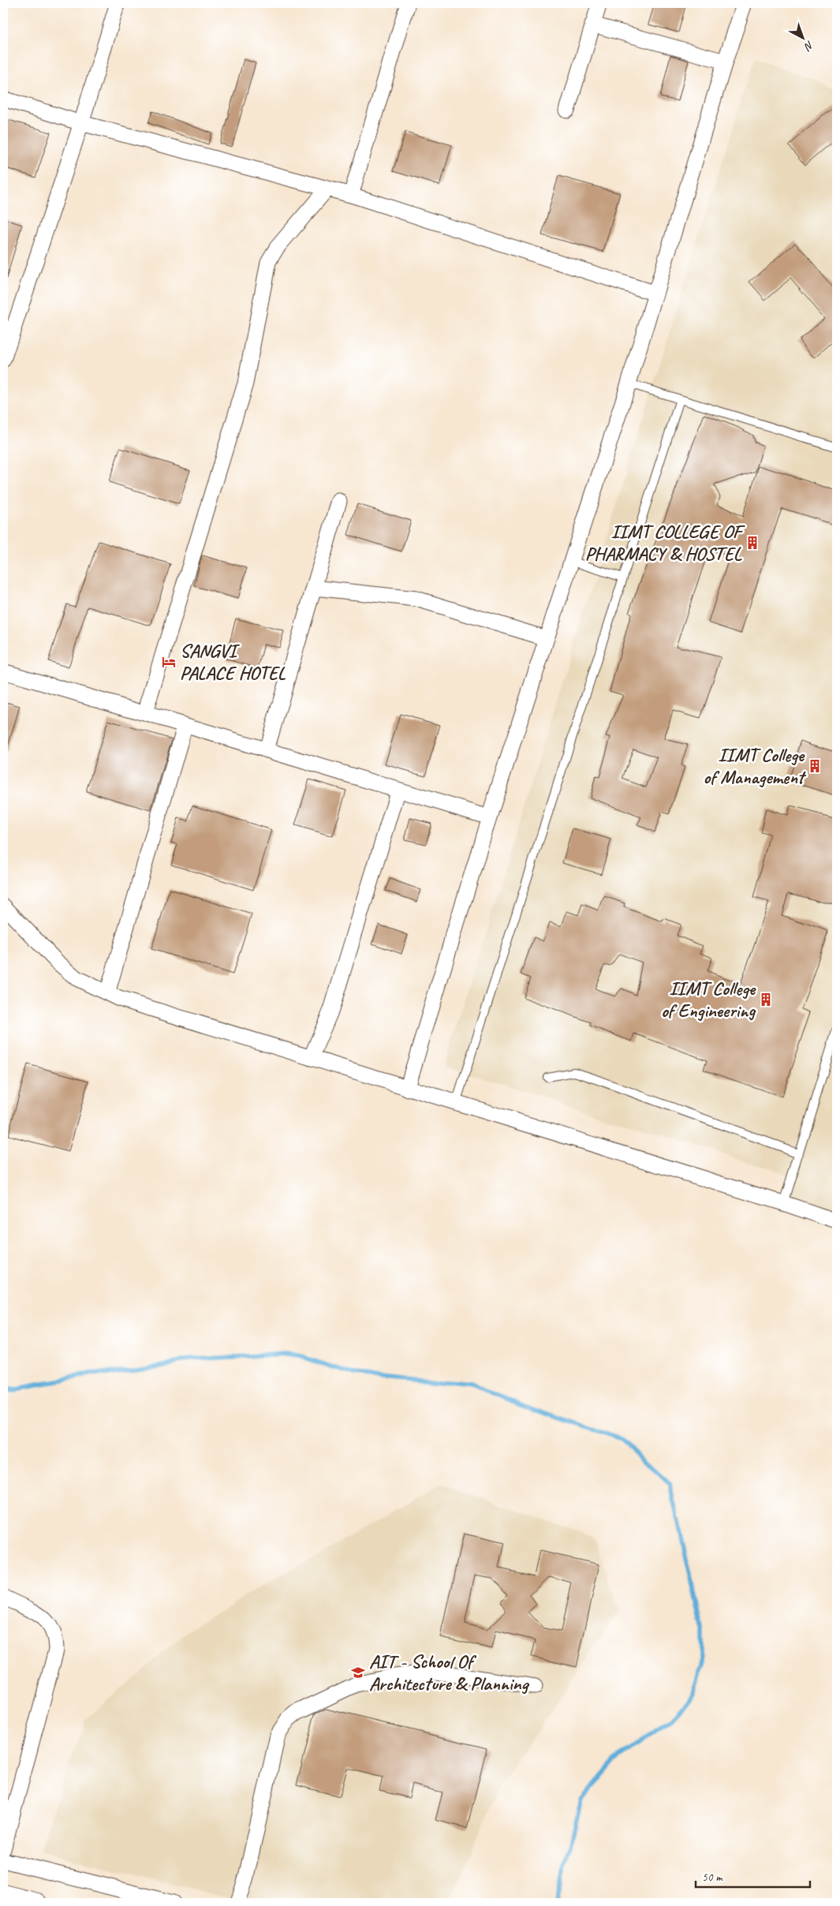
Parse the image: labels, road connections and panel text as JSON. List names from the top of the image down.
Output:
{
  "places": {
    "building": ["IIMT COLLEGE OF PHARMACY & HOSTEL", "IIMT College of Management", "IIMT College of Engineering"],
    "hotel": ["SANGVI PALACE HOTEL"],
    "school or university": ["AIT - School Of Architecture & Planning"]
  },
  "scale_bar": "50 m",
  "north": "bottom right"
}
